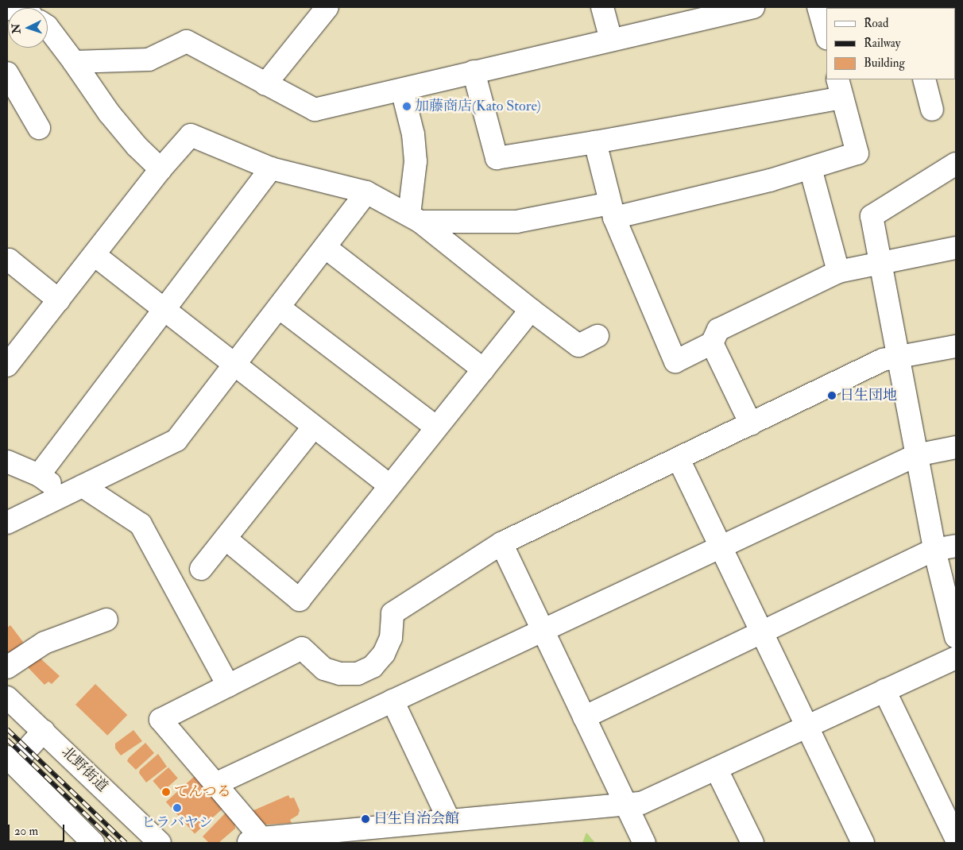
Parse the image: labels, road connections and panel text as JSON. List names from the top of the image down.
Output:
{
  "streets": {
    "street": ["北野街道"]
  },
  "places": [
    "加藤商店(Kato Store)",
    "日生団地",
    "てんつる",
    "ヒラバヤシ",
    "日生自治会館"
  ],
  "legend": ["Road", "Railway", "Building"],
  "scale_bar": "20 m",
  "north": "left"
}
